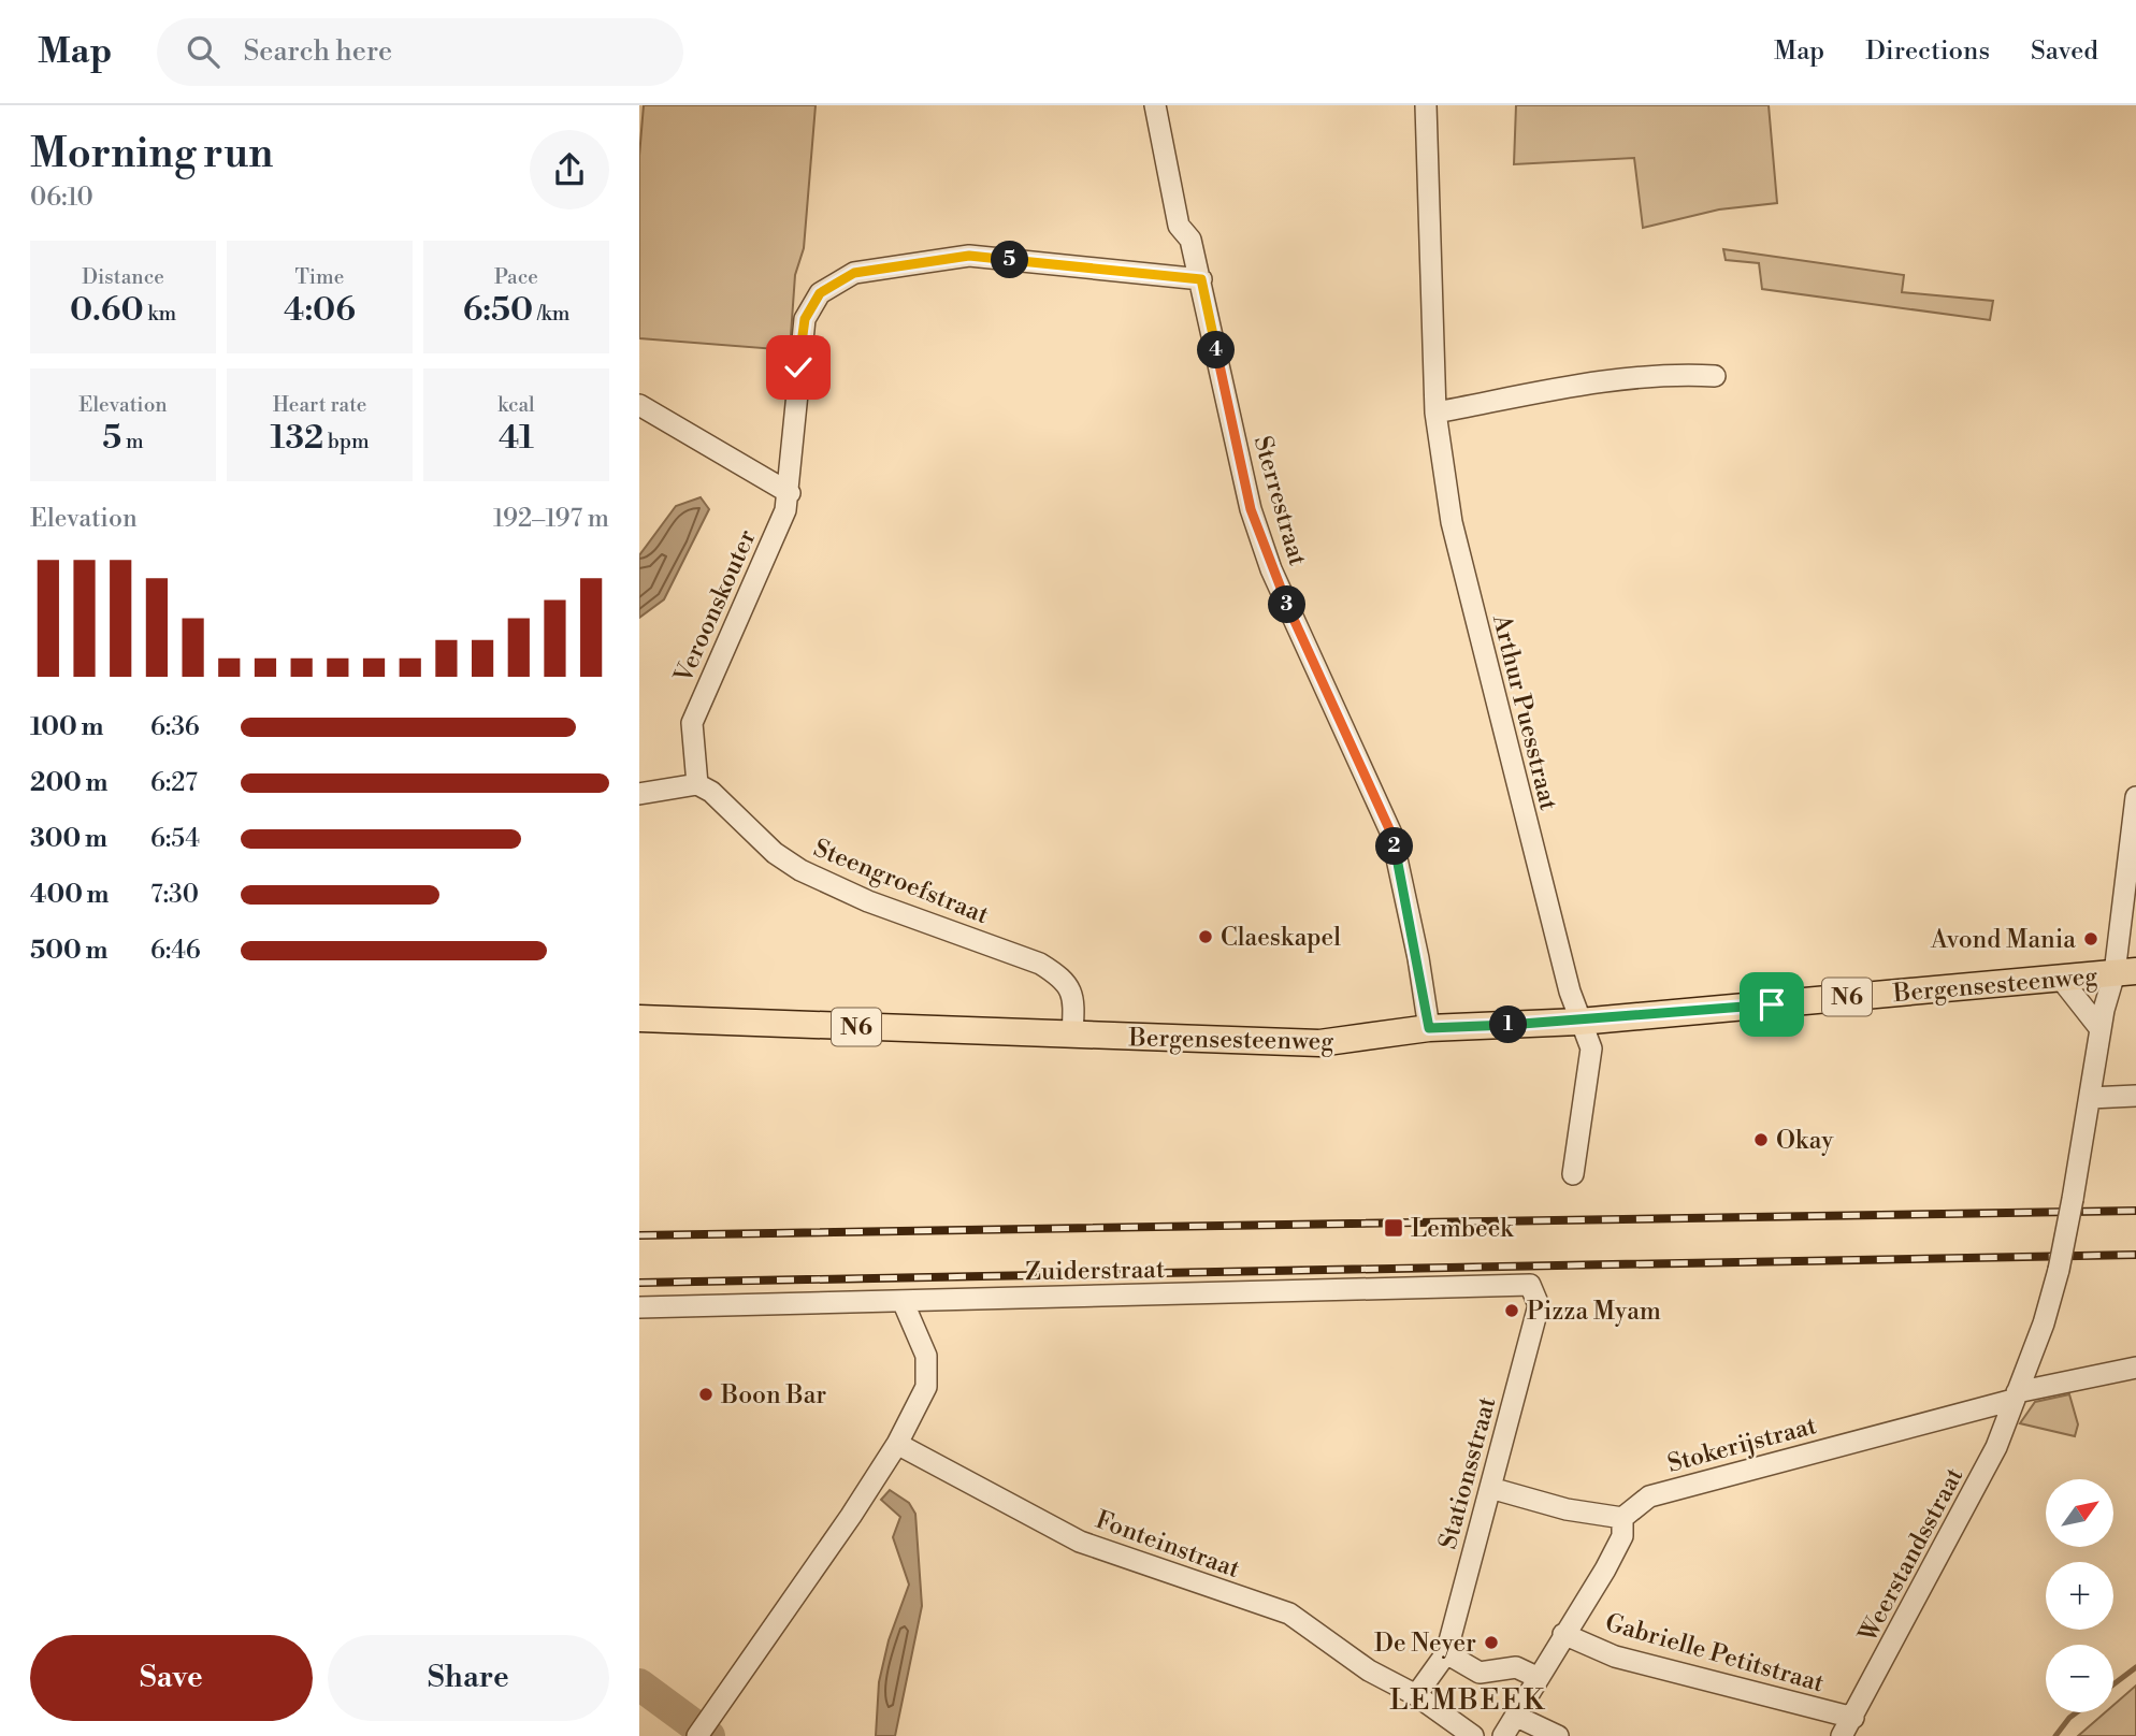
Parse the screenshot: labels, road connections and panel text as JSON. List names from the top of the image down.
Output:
{
  "streets": {
    "main road": ["Bergensesteenweg", "N6"],
    "street": [
      "Sterrestraat",
      "Veroonskouter",
      "Arthur Puesstraat",
      "Steengroefstraat",
      "Zuiderstraat",
      "Stokerijstraat",
      "Stationsstraat",
      "Fonteinstraat",
      "Weerstandsstraat",
      "Gabrielle Petitstraat"
    ]
  },
  "crossings": [
    ["Sterrestraat", "Veroonskouter"],
    ["Sterrestraat", "Bergensesteenweg"],
    ["Veroonskouter", "Steengroefstraat"],
    ["Arthur Puesstraat", "Bergensesteenweg"],
    ["Steengroefstraat", "Bergensesteenweg"],
    ["Bergensesteenweg", "Weerstandsstraat"],
    ["Zuiderstraat", "Stationsstraat"],
    ["Stokerijstraat", "Weerstandsstraat"],
    ["Stationsstraat", "Fonteinstraat"],
    ["Weerstandsstraat", "Gabrielle Petitstraat"]
  ],
  "districts": ["LEMBEEK"],
  "places": {
    "other": [
      "Claeskapel",
      "Avond Mania",
      "Okay",
      "Pizza Myam",
      "Boon Bar",
      "De Neyer"
    ],
    "transit": ["Lembeek"]
  },
  "north": "top right",
  "page": {
    "header": "Map",
    "search": "Search here",
    "nav": ["Map", "Directions", "Saved"],
    "heading": ["Morning run", "06:10"],
    "stats": [
      ["Distance", "0.60 km"],
      ["Time", "4:06"],
      ["Pace", "6:50 /km"],
      ["Elevation", "5 m"],
      ["Heart rate", "132 bpm"],
      ["kcal", "41"]
    ],
    "pins": [
      "5",
      "4",
      "3",
      "2",
      "1"
    ],
    "chart": ["Elevation", "192–197 m"],
    "list": [
      {
        "name": "100 m",
        "note": "6:36"
      },
      {
        "name": "200 m",
        "note": "6:27"
      },
      {
        "name": "300 m",
        "note": "6:54"
      },
      {
        "name": "400 m",
        "note": "7:30"
      },
      {
        "name": "500 m",
        "note": "6:46"
      }
    ],
    "map_buttons": ["+", "−"],
    "buttons": ["Save", "Share"]
  }
}
